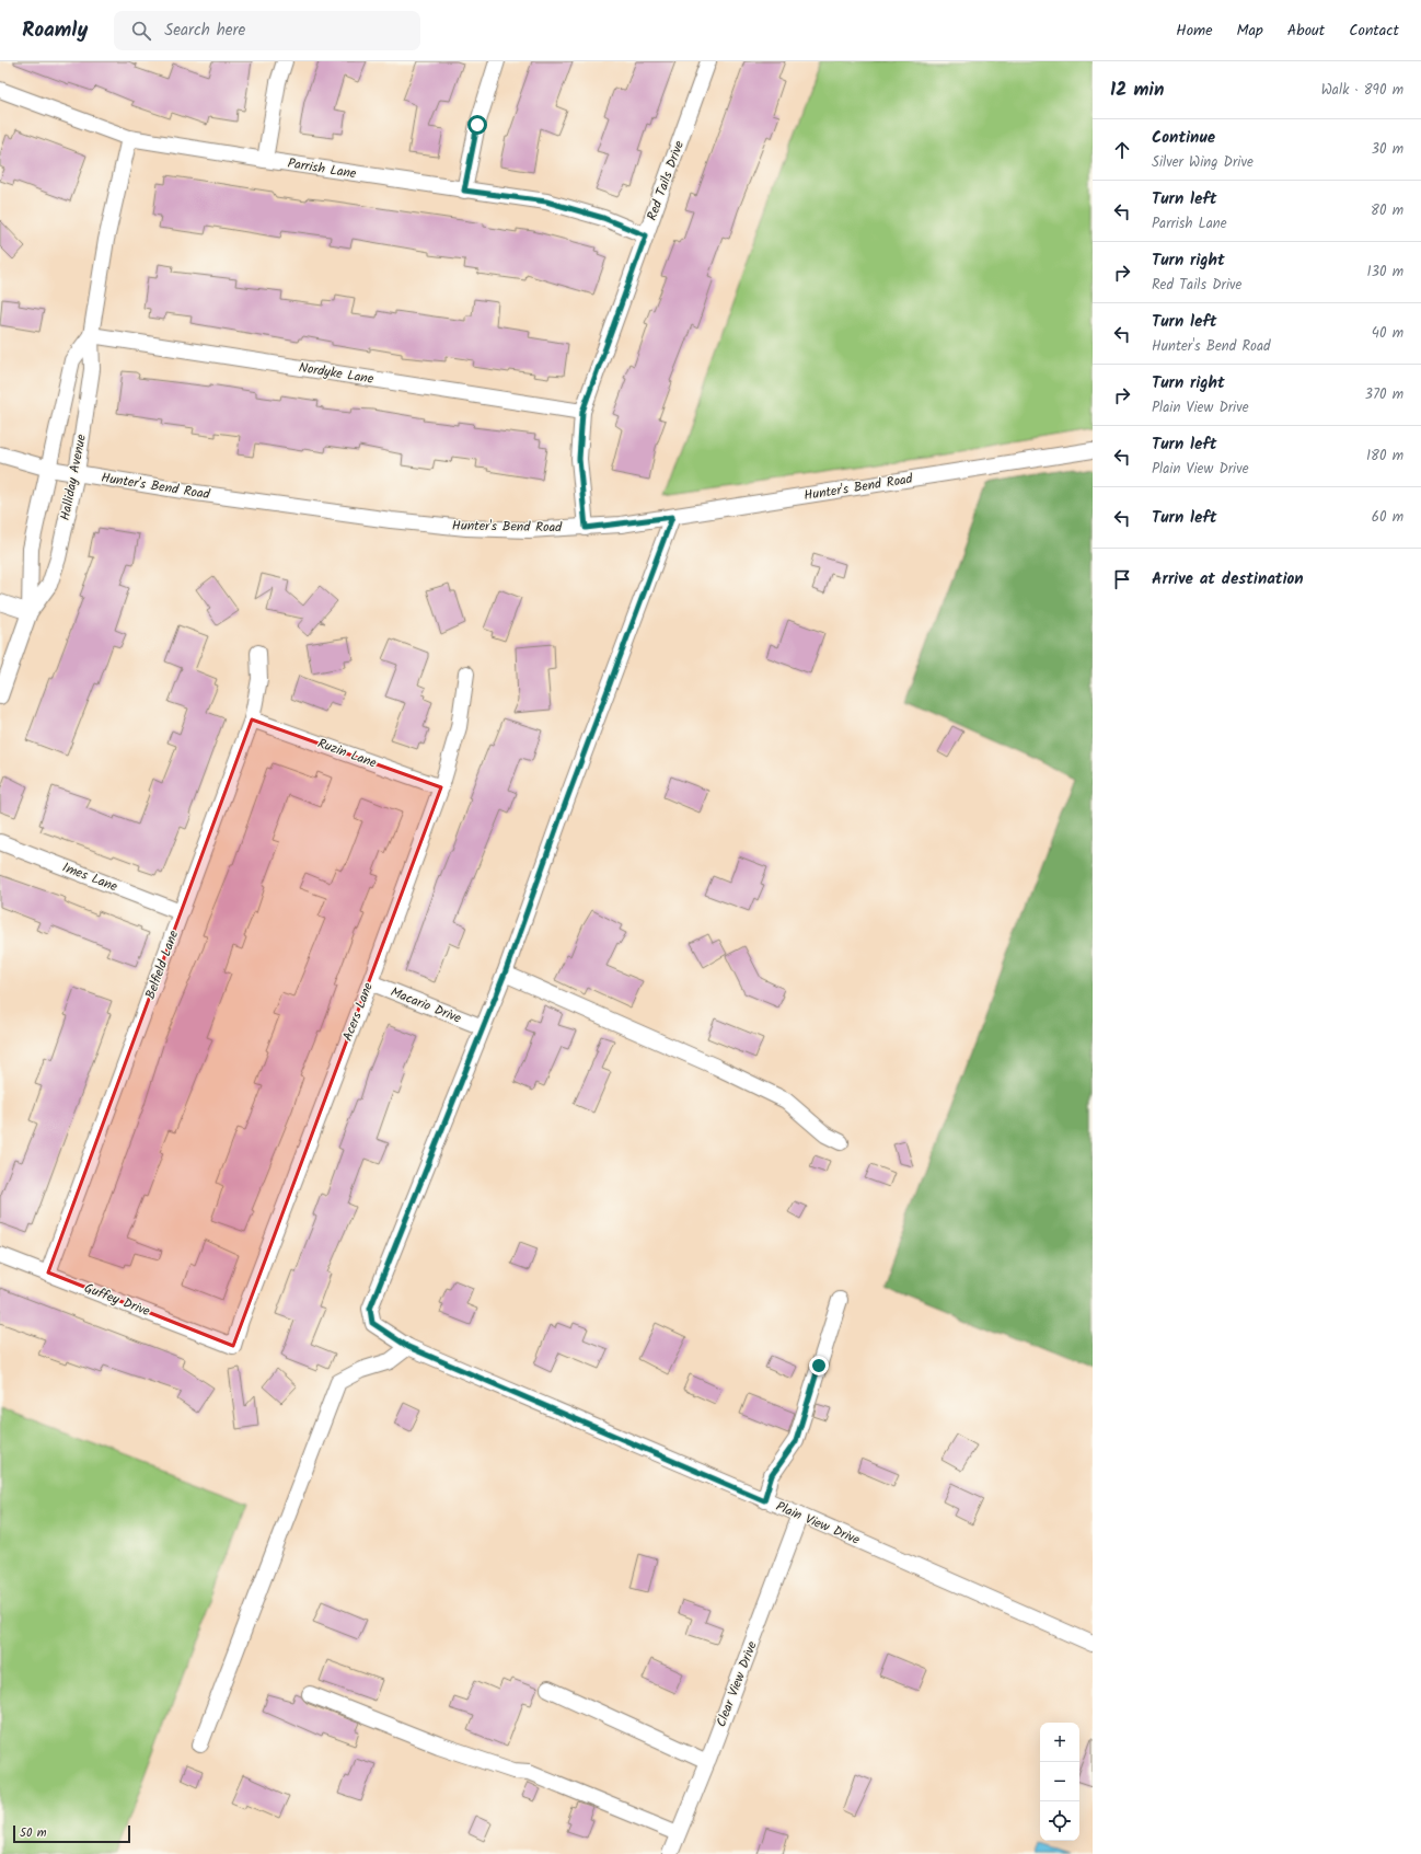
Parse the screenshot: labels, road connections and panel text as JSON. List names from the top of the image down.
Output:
{
  "streets": {
    "street": [
      "Parrish Lane",
      "Red Tails Drive",
      "Nordyke Lane",
      "Halliday Avenue",
      "Hunter's Bend Road",
      "Ruzin Lane",
      "Imes Lane",
      "Belfield Lane",
      "Macario Drive",
      "Acers Lane",
      "Guffey Drive",
      "Plain View Drive",
      "Clear View Drive"
    ]
  },
  "crossings": [
    ["Parrish Lane", "Red Tails Drive"],
    ["Parrish Lane", "Halliday Avenue"],
    ["Red Tails Drive", "Nordyke Lane"],
    ["Red Tails Drive", "Hunter's Bend Road"],
    ["Nordyke Lane", "Halliday Avenue"],
    ["Halliday Avenue", "Hunter's Bend Road"],
    ["Hunter's Bend Road", "Plain View Drive"],
    ["Ruzin Lane", "Belfield Lane"],
    ["Ruzin Lane", "Acers Lane"],
    ["Imes Lane", "Belfield Lane"],
    ["Belfield Lane", "Guffey Drive"],
    ["Macario Drive", "Acers Lane"],
    ["Macario Drive", "Plain View Drive"],
    ["Acers Lane", "Guffey Drive"],
    ["Plain View Drive", "Clear View Drive"]
  ],
  "scale_bar": "50 m",
  "page": {
    "header": "Roamly",
    "search": "Search here",
    "nav": [
      "Home",
      "Map",
      "About",
      "Contact"
    ],
    "heading": ["12 min", "Walk · 890 m"],
    "list": [
      ["Continue", "Silver Wing Drive", "30 m"],
      ["Turn left", "Parrish Lane", "80 m"],
      ["Turn right", "Red Tails Drive", "130 m"],
      ["Turn left", "Hunter's Bend Road", "40 m"],
      ["Turn right", "Plain View Drive", "370 m"],
      ["Turn left", "Plain View Drive", "180 m"],
      ["Turn left", "60 m"],
      "Arrive at destination"
    ],
    "map_buttons": ["+", "−"],
    "scale": "50 m"
  }
}
